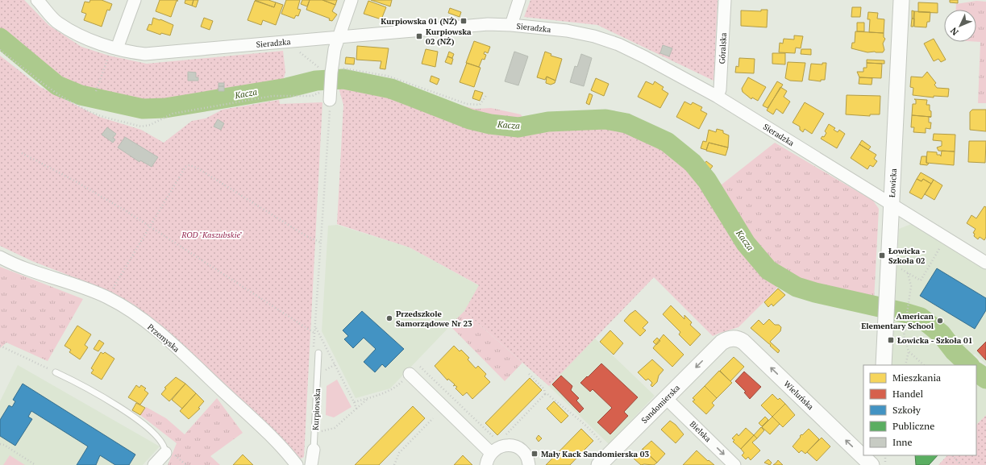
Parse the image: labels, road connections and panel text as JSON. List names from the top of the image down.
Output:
{
  "streets": {
    "street": [
      "Sieradzka",
      "Góralska",
      "Łowicka",
      "Przemyska",
      "Wieluńska",
      "Sandomierska",
      "Kurpiowska",
      "Bielska"
    ]
  },
  "crossings": [
    ["Sieradzka", "Góralska"],
    ["Sieradzka", "Łowicka"],
    ["Wieluńska", "Sandomierska"],
    ["Sandomierska", "Bielska"]
  ],
  "one_way": ["Wieluńska", "Sandomierska", "Bielska"],
  "water": ["Kacza"],
  "parks": ["ROD \"Kaszubskie\""],
  "places": {
    "transit": [
      "Kurpiowska 01 (NŻ)",
      "Kurpiowska 02 (NŻ)",
      "Łowicka - Szkoła 02",
      "Łowicka - Szkoła 01",
      "Mały Kack Sandomierska 03"
    ],
    "other": ["Przedszkole Samorządowe Nr 23", "American Elementary School"]
  },
  "legend": [
    "Mieszkania",
    "Handel",
    "Szkoły",
    "Publiczne",
    "Inne"
  ],
  "north": "bottom left"
}
